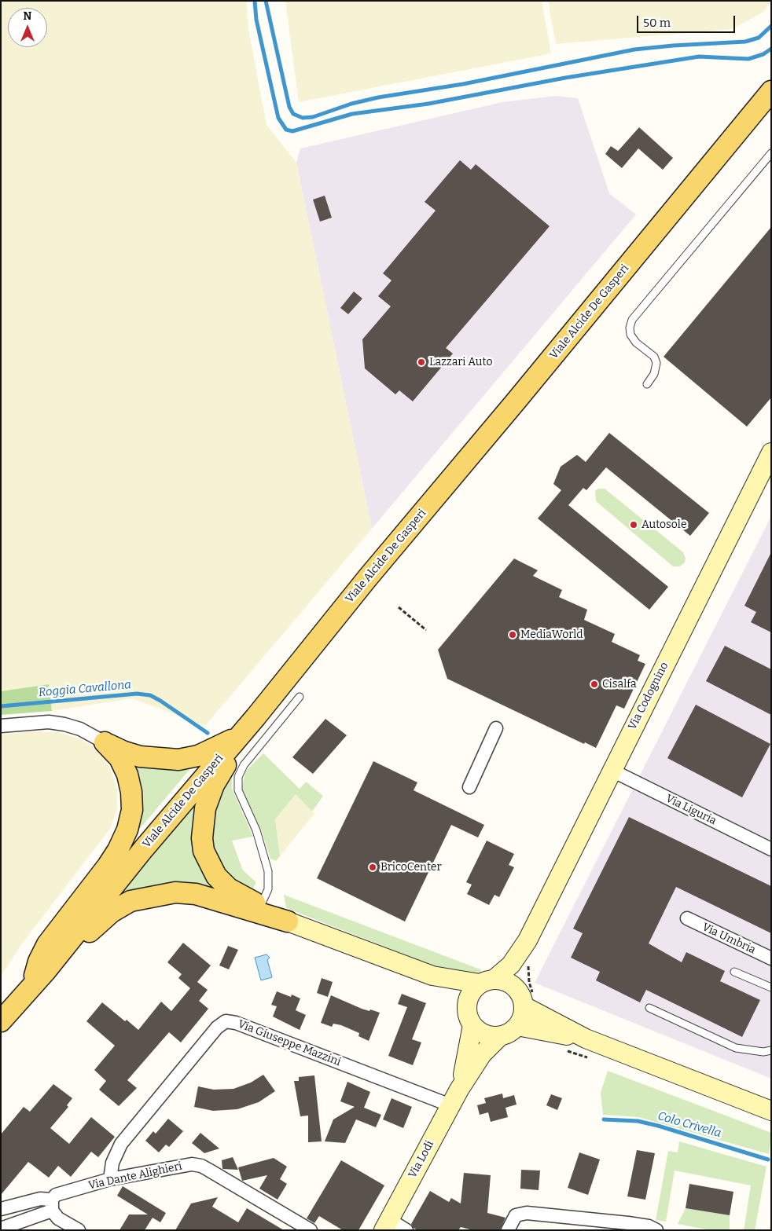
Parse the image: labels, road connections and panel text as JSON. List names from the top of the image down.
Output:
{
  "streets": {
    "main road": ["Viale Alcide De Gasperi"],
    "street": [
      "Via Codognino",
      "Via Liguria",
      "Via Umbria",
      "Via Giuseppe Mazzini",
      "Via Lodi",
      "Via Dante Alighieri"
    ]
  },
  "crossings": [
    ["Via Codognino", "Via Liguria"],
    ["Via Codognino", "Via Lodi"],
    ["Via Giuseppe Mazzini", "Via Lodi"],
    ["Via Giuseppe Mazzini", "Via Dante Alighieri"]
  ],
  "water": ["Roggia Cavallona", "Colo Crivella"],
  "places": [
    "Lazzari Auto",
    "Autosole",
    "MediaWorld",
    "Cisalfa",
    "BricoCenter"
  ],
  "scale_bar": "50 m",
  "north": "top"
}
